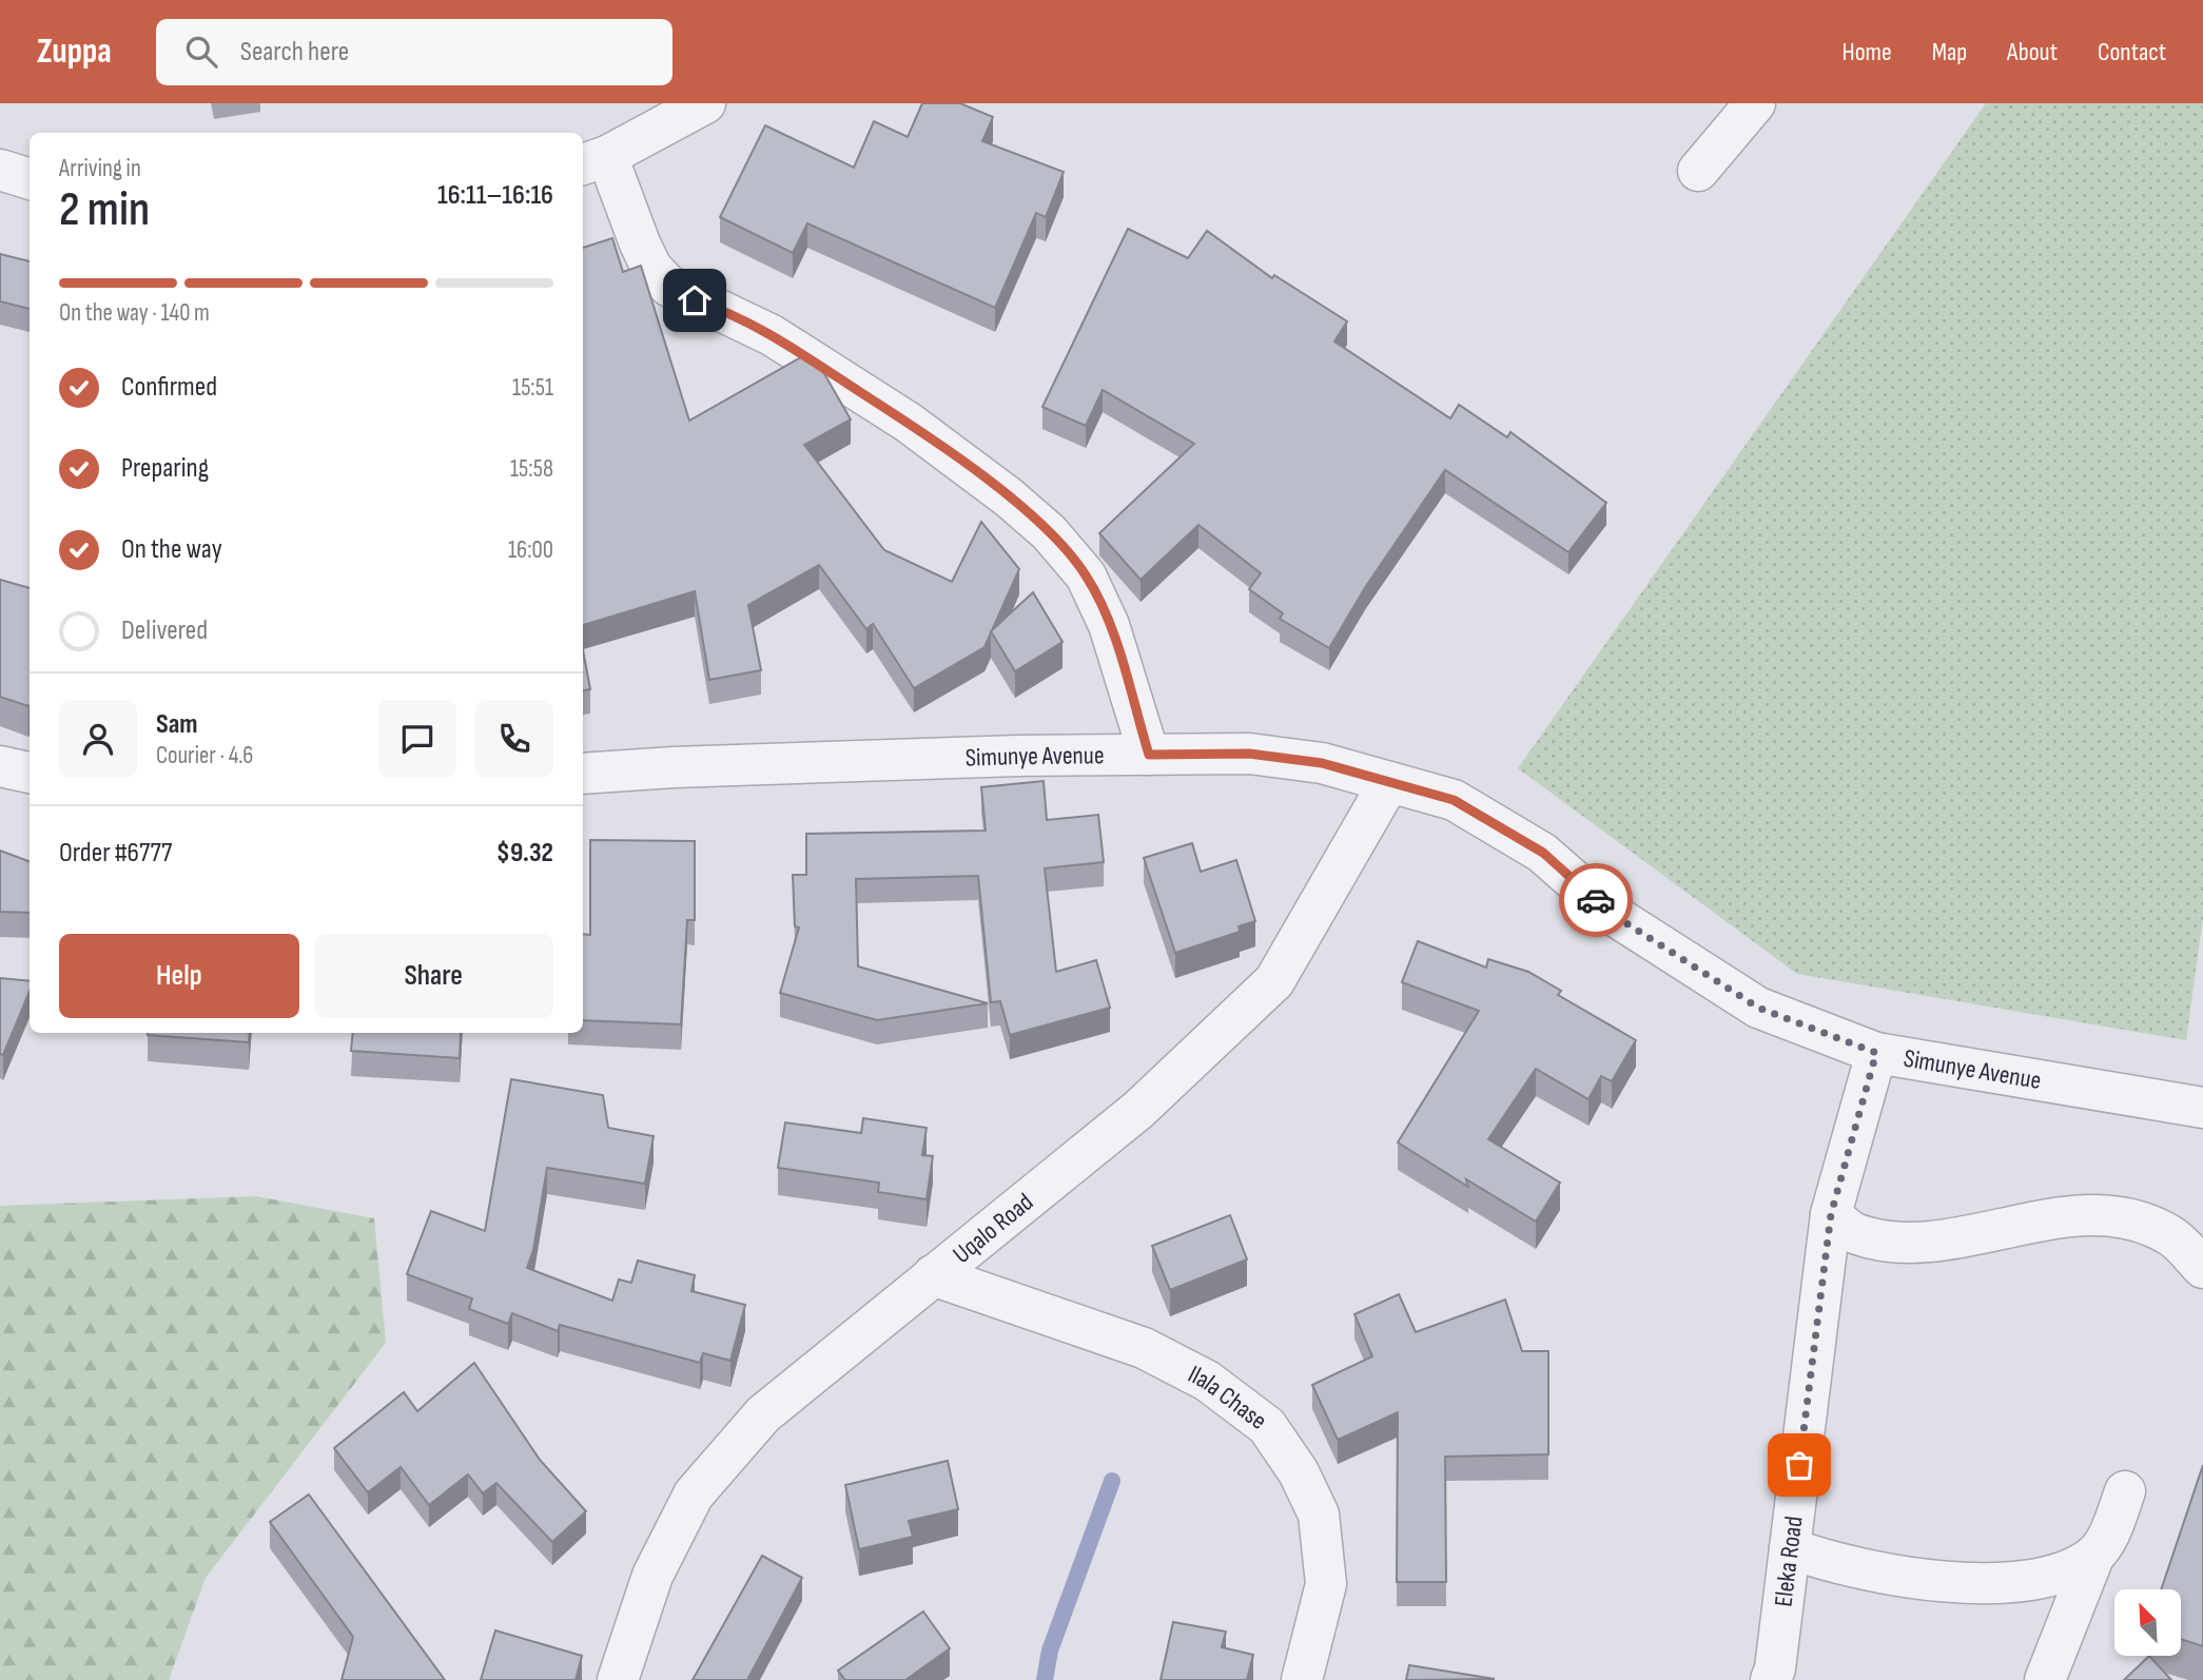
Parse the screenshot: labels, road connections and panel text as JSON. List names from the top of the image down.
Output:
{
  "streets": {
    "street": [
      "Simunye Avenue",
      "Uqalo Road",
      "Ilala Chase",
      "Eleka Road"
    ]
  },
  "crossings": [
    ["Simunye Avenue", "Uqalo Road"],
    ["Simunye Avenue", "Eleka Road"],
    ["Uqalo Road", "Ilala Chase"]
  ],
  "north": "top left",
  "page": {
    "header": "Zuppa",
    "search": "Search here",
    "nav": [
      "Home",
      "Map",
      "About",
      "Contact"
    ],
    "heading": ["2 min", "Arriving in", "16:11–16:16"],
    "panel": [
      "Sam",
      "Courier · 4.6",
      "Order #6777",
      "$9.32"
    ],
    "bar": "On the way · 140 m",
    "list": [
      ["Confirmed", "15:51"],
      ["Preparing", "15:58"],
      ["On the way", "16:00"],
      "Delivered"
    ],
    "buttons": ["Help", "Share"]
  }
}
